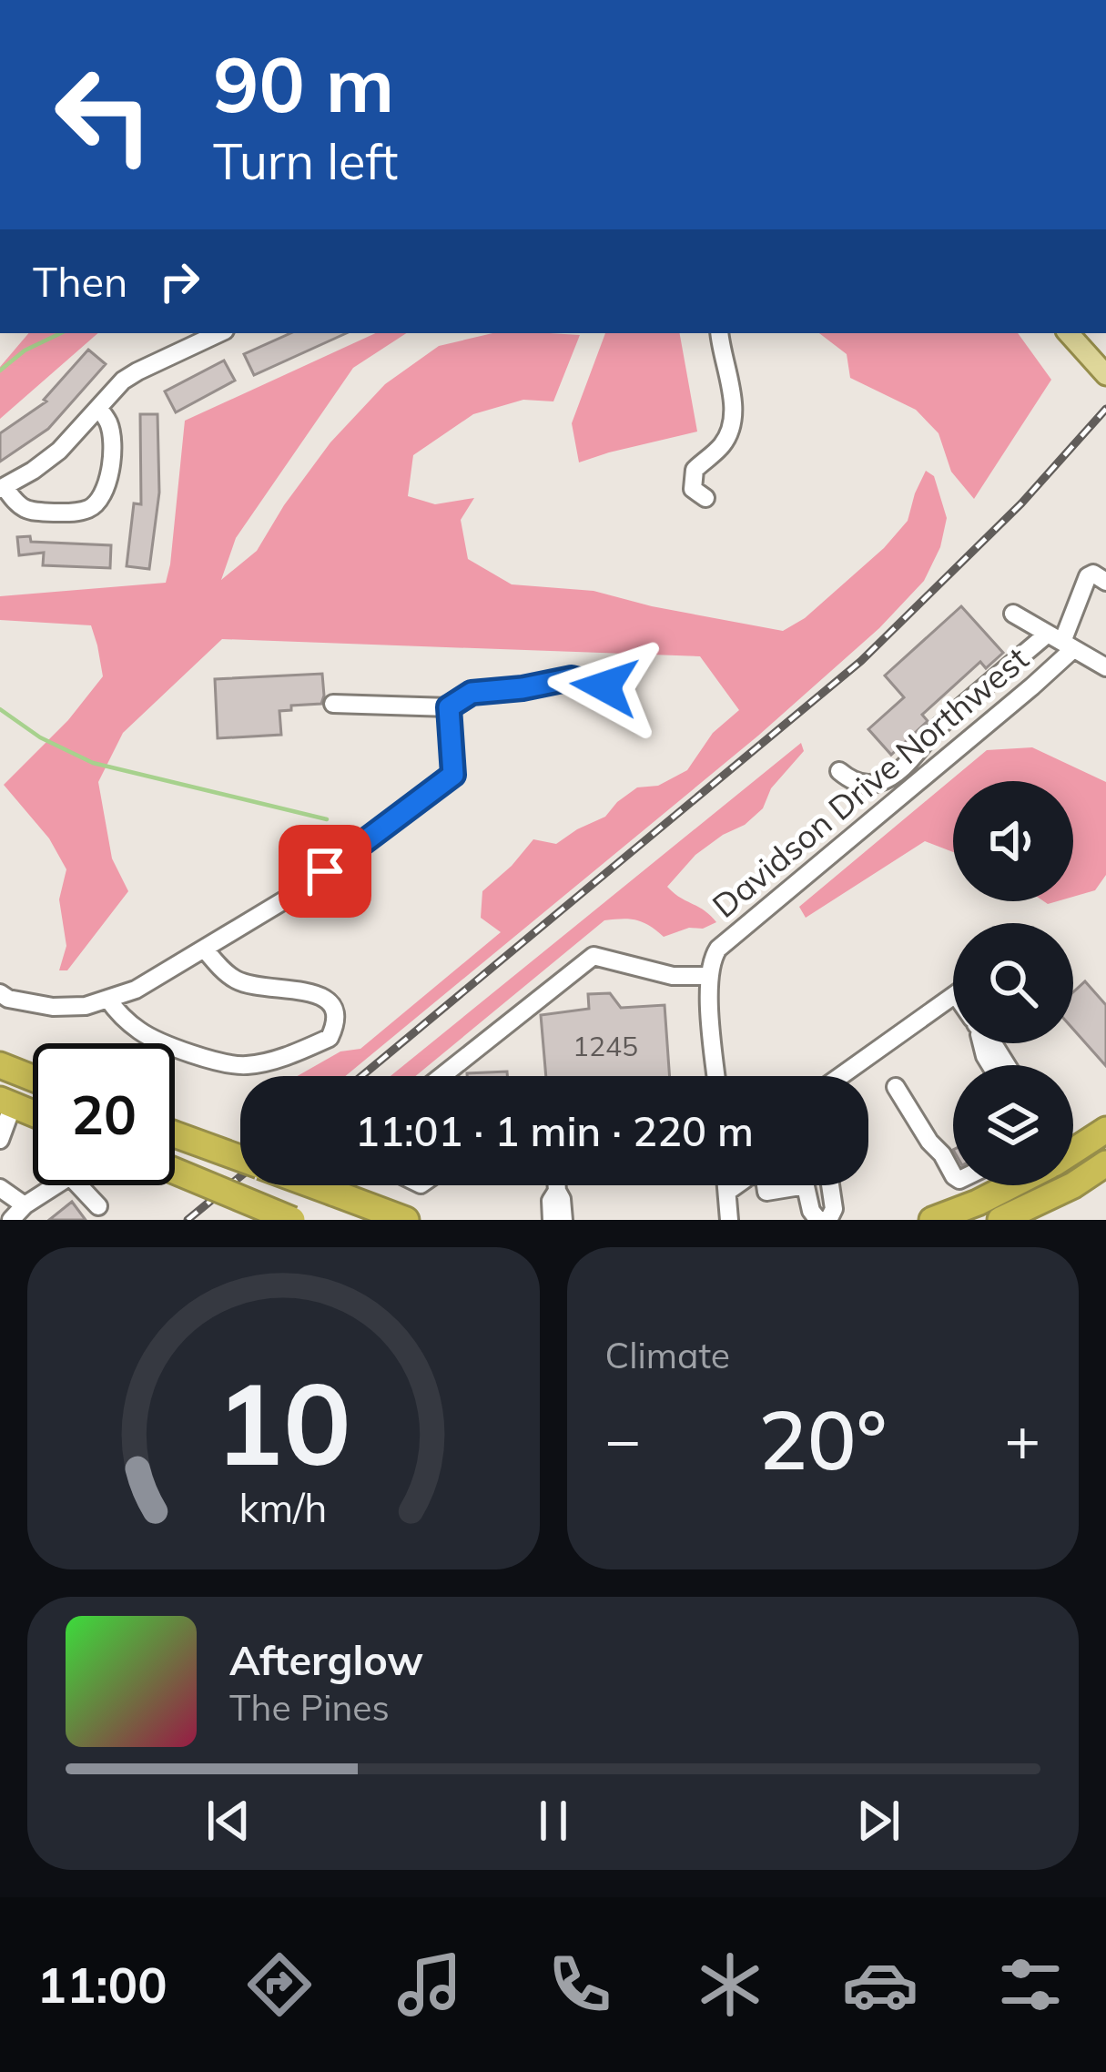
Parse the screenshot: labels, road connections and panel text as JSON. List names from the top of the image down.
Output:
{
  "streets": {
    "street": ["Davidson Drive Northwest"]
  },
  "house_numbers": ["1245"],
  "page": {
    "turn": ["90 m", "Turn left"],
    "then": "Then",
    "limit": "20",
    "trip": "11:01 · 1 min · 220 m",
    "tile": "Climate",
    "heat": ["−", "20°", "+"],
    "song": ["Afterglow", "The Pines"],
    "tabs": "11:00",
    "gauge": ["10", "km/h"]
  }
}
